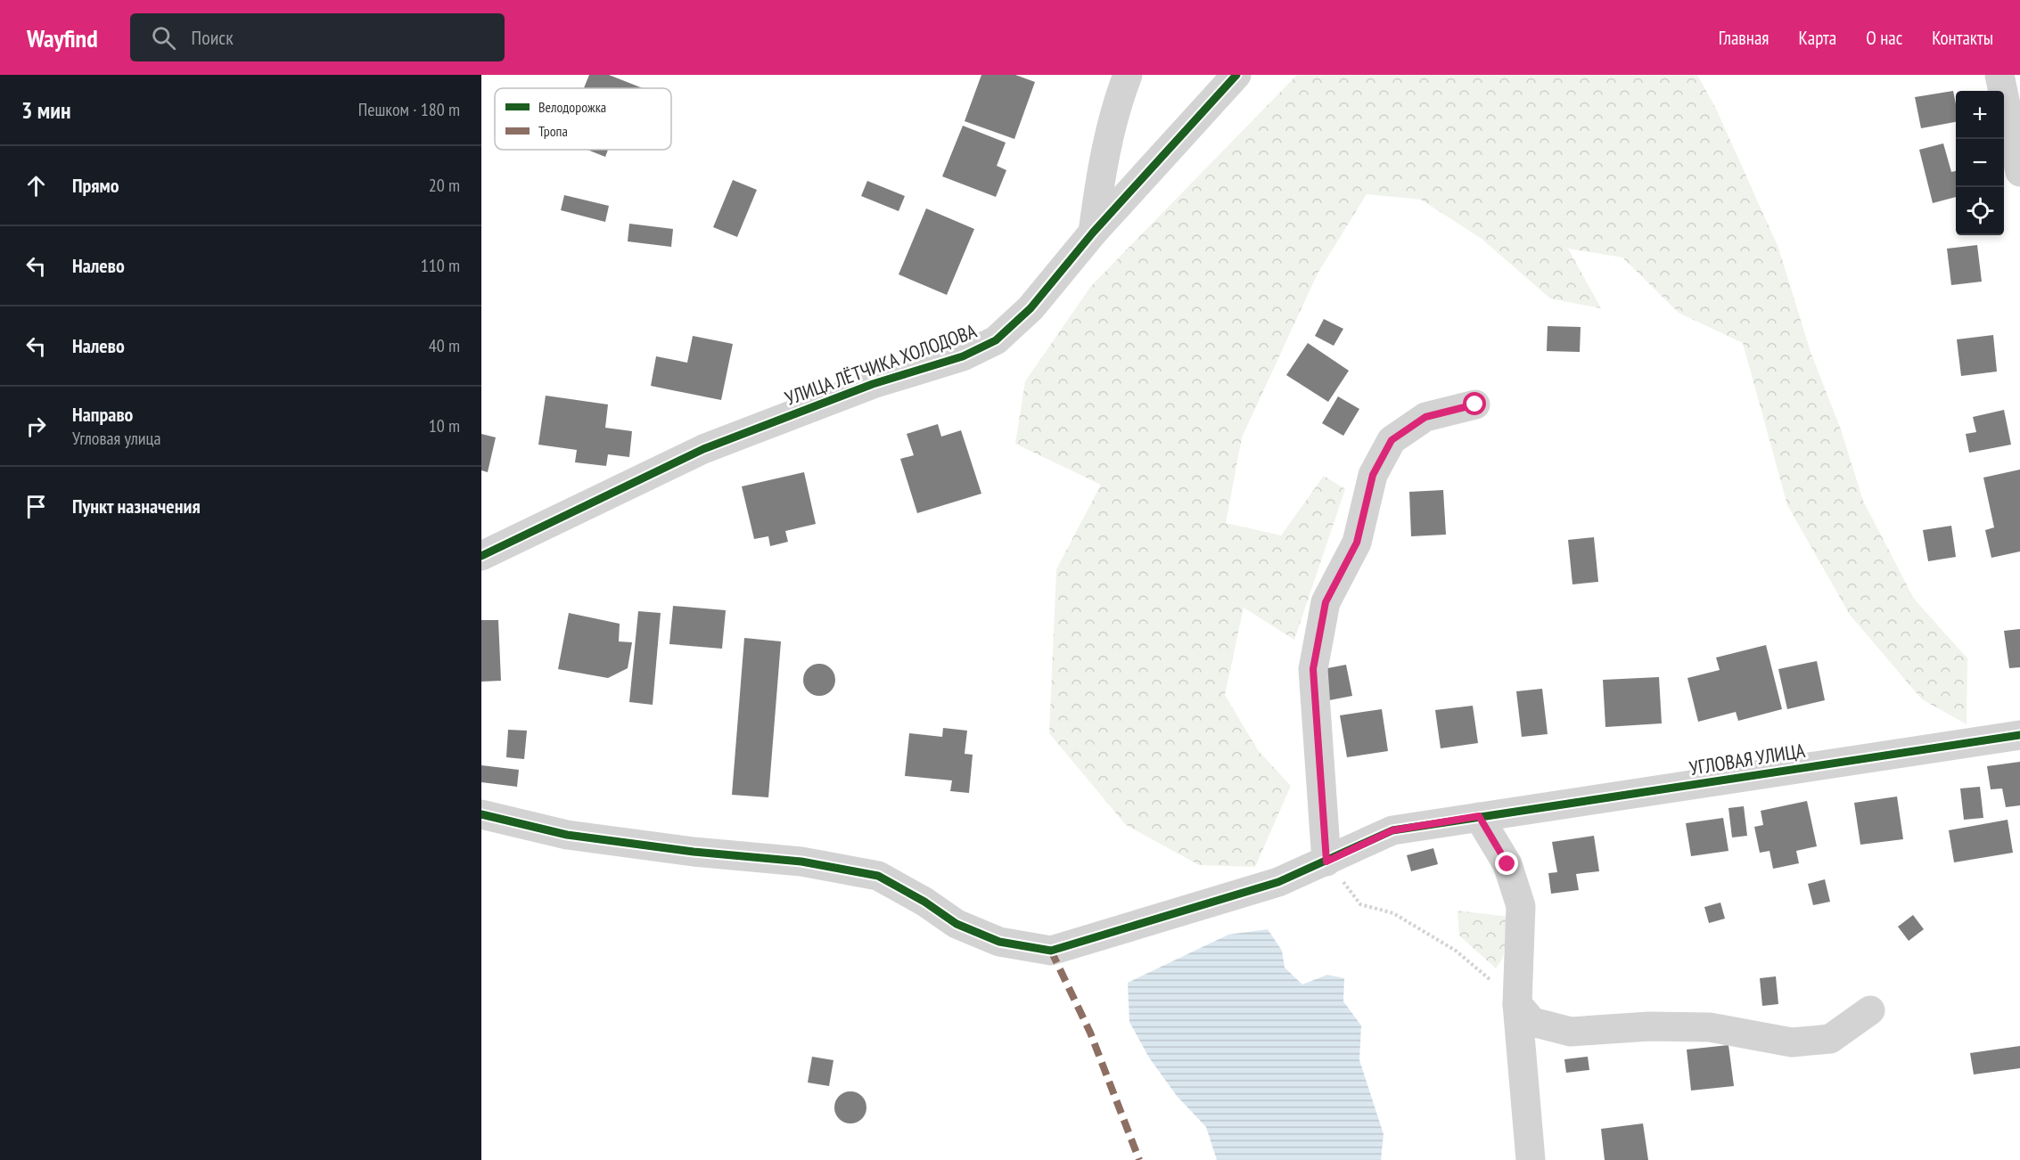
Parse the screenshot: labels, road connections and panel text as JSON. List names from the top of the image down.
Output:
{
  "streets": {
    "street": ["УЛИЦА ЛЁТЧИКА ХОЛОДОВА", "УГЛОВАЯ УЛИЦА"]
  },
  "legend": ["Велодорожка", "Тропа"],
  "page": {
    "header": "Wayfind",
    "search": "Поиск",
    "nav": [
      "Главная",
      "Карта",
      "О нас",
      "Контакты"
    ],
    "heading": ["3 мин", "Пешком · 180 m"],
    "map_buttons": ["+", "−"],
    "list": [
      ["Прямо", "20 m"],
      ["Налево", "110 m"],
      ["Налево", "40 m"],
      ["Направо", "Угловая улица", "10 m"],
      "Пункт назначения"
    ]
  }
}
